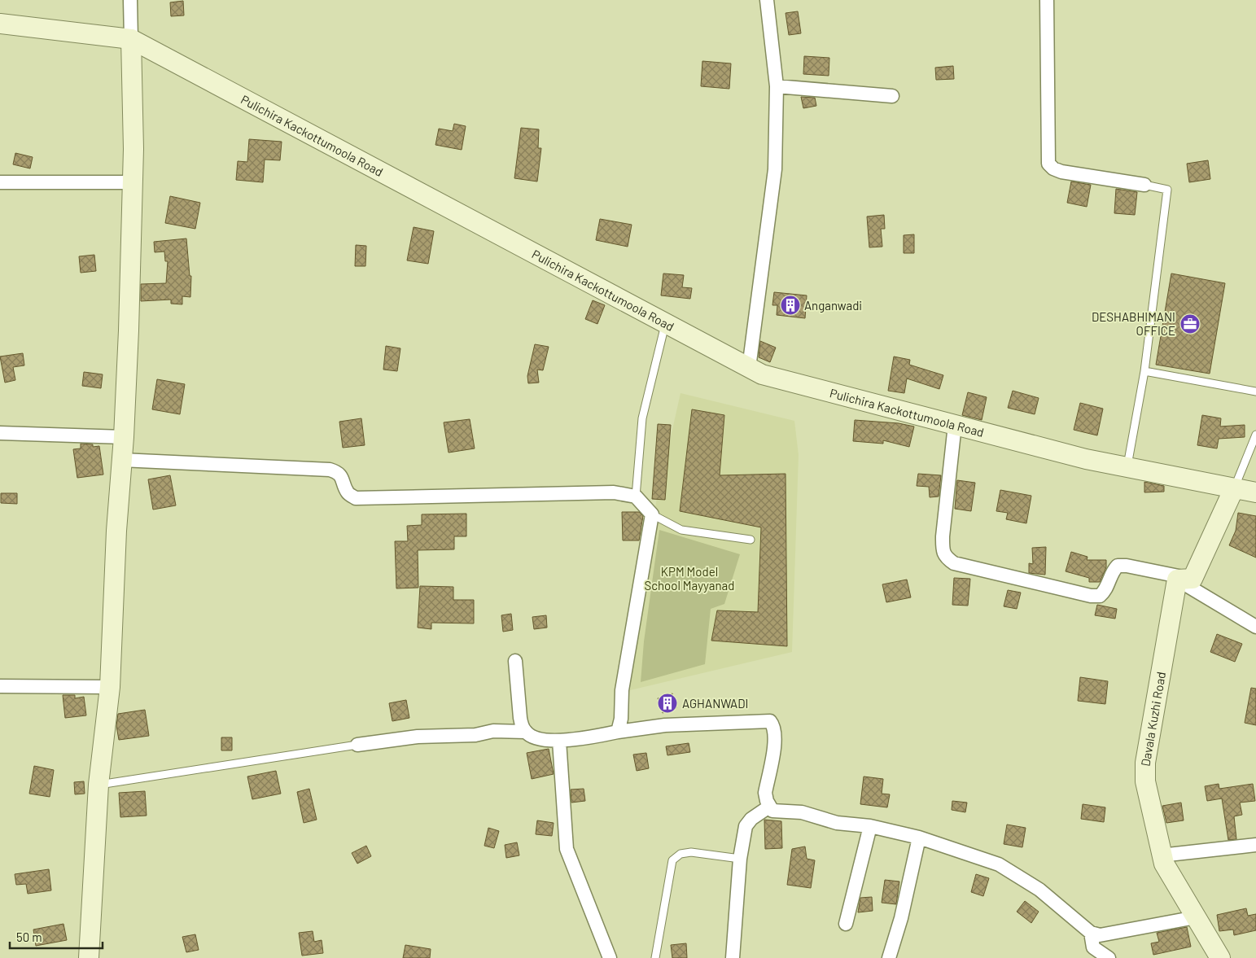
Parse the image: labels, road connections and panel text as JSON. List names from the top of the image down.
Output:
{
  "streets": {
    "street": ["Pulichira Kackottumoola Road", "Davala Kuzhi Road"]
  },
  "crossings": [
    ["Pulichira Kackottumoola Road", "Davala Kuzhi Road"]
  ],
  "parks": ["KPM Model School Mayyanad"],
  "places": {
    "building": ["Anganwadi", "AGHANWADI"],
    "office": ["DESHABHIMANI OFFICE"]
  },
  "scale_bar": "50 m"
}
